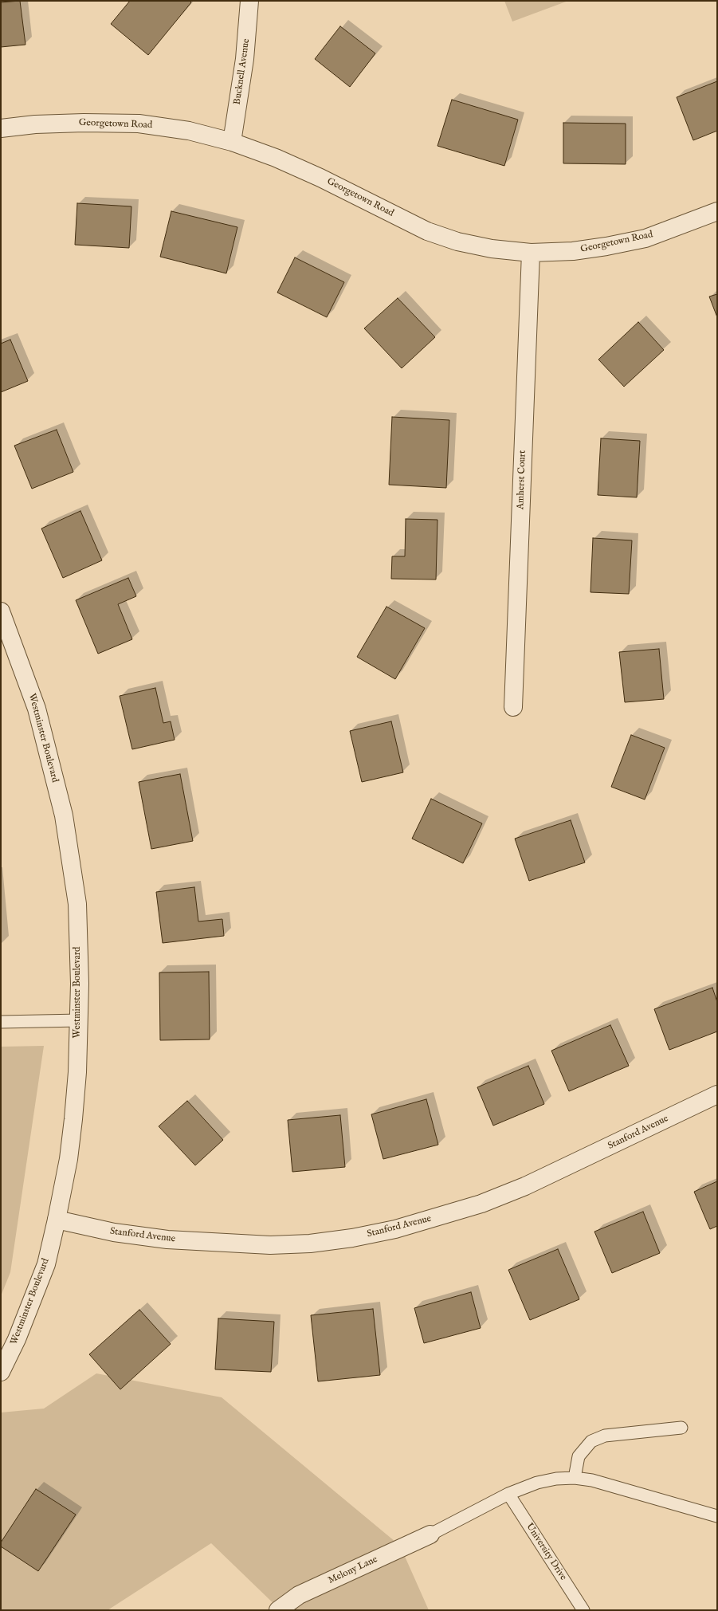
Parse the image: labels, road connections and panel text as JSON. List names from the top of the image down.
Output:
{
  "streets": {
    "street": [
      "Bucknell Avenue",
      "Georgetown Road",
      "Amherst Court",
      "Westminster Boulevard",
      "Stanford Avenue",
      "Melony Lane"
    ],
    "lane": ["University Drive"]
  },
  "crossings": [
    ["Bucknell Avenue", "Georgetown Road"],
    ["Georgetown Road", "Amherst Court"],
    ["Westminster Boulevard", "Stanford Avenue"]
  ]
}
